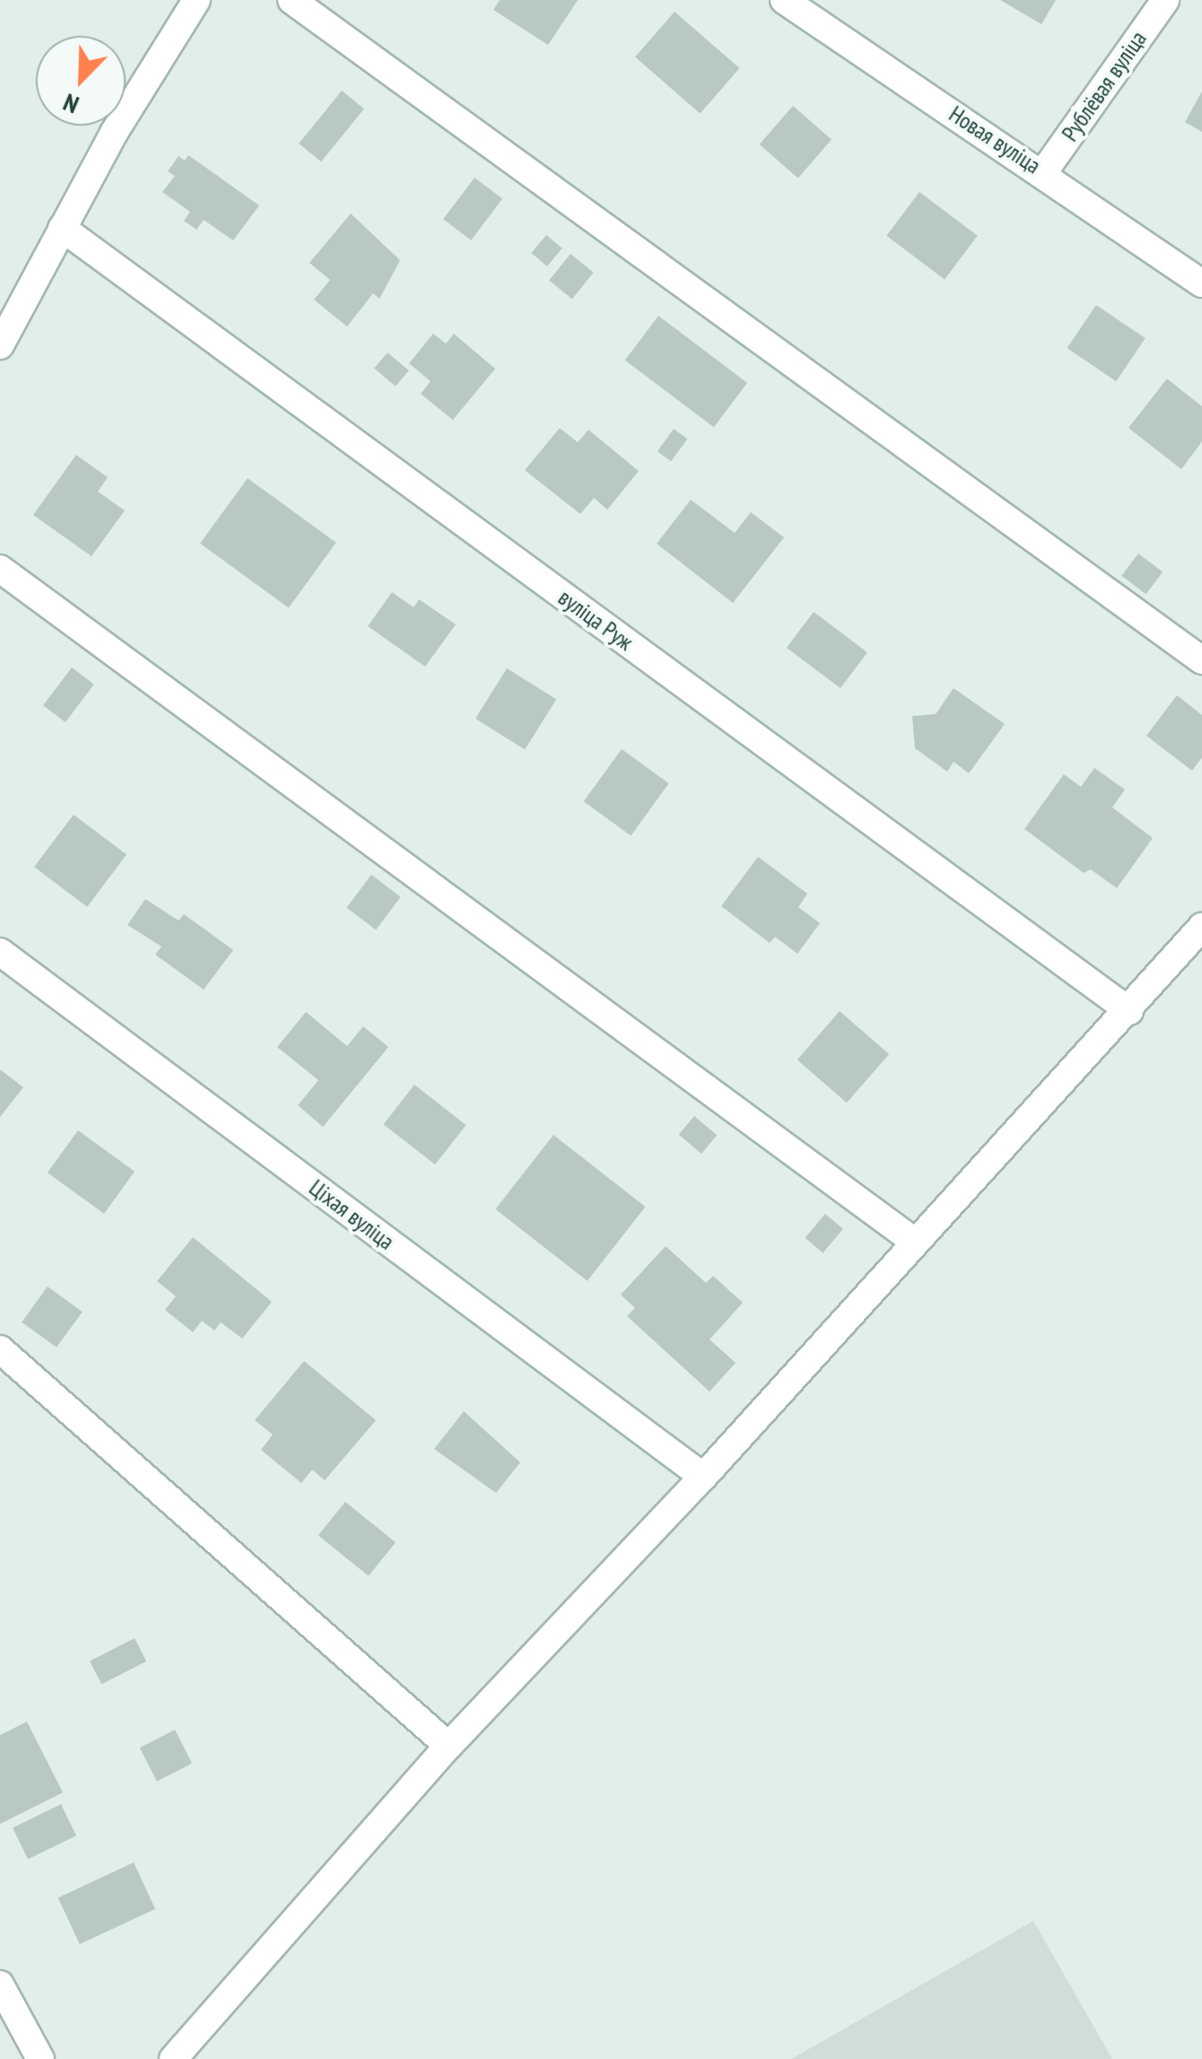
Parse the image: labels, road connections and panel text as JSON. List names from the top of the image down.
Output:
{
  "streets": {
    "street": [
      "Рублёвая вуліца",
      "Новая вуліца",
      "вуліца Руж",
      "Ціхая вуліца"
    ]
  },
  "crossings": [
    ["Рублёвая вуліца", "Новая вуліца"]
  ],
  "north": "bottom left"
}
